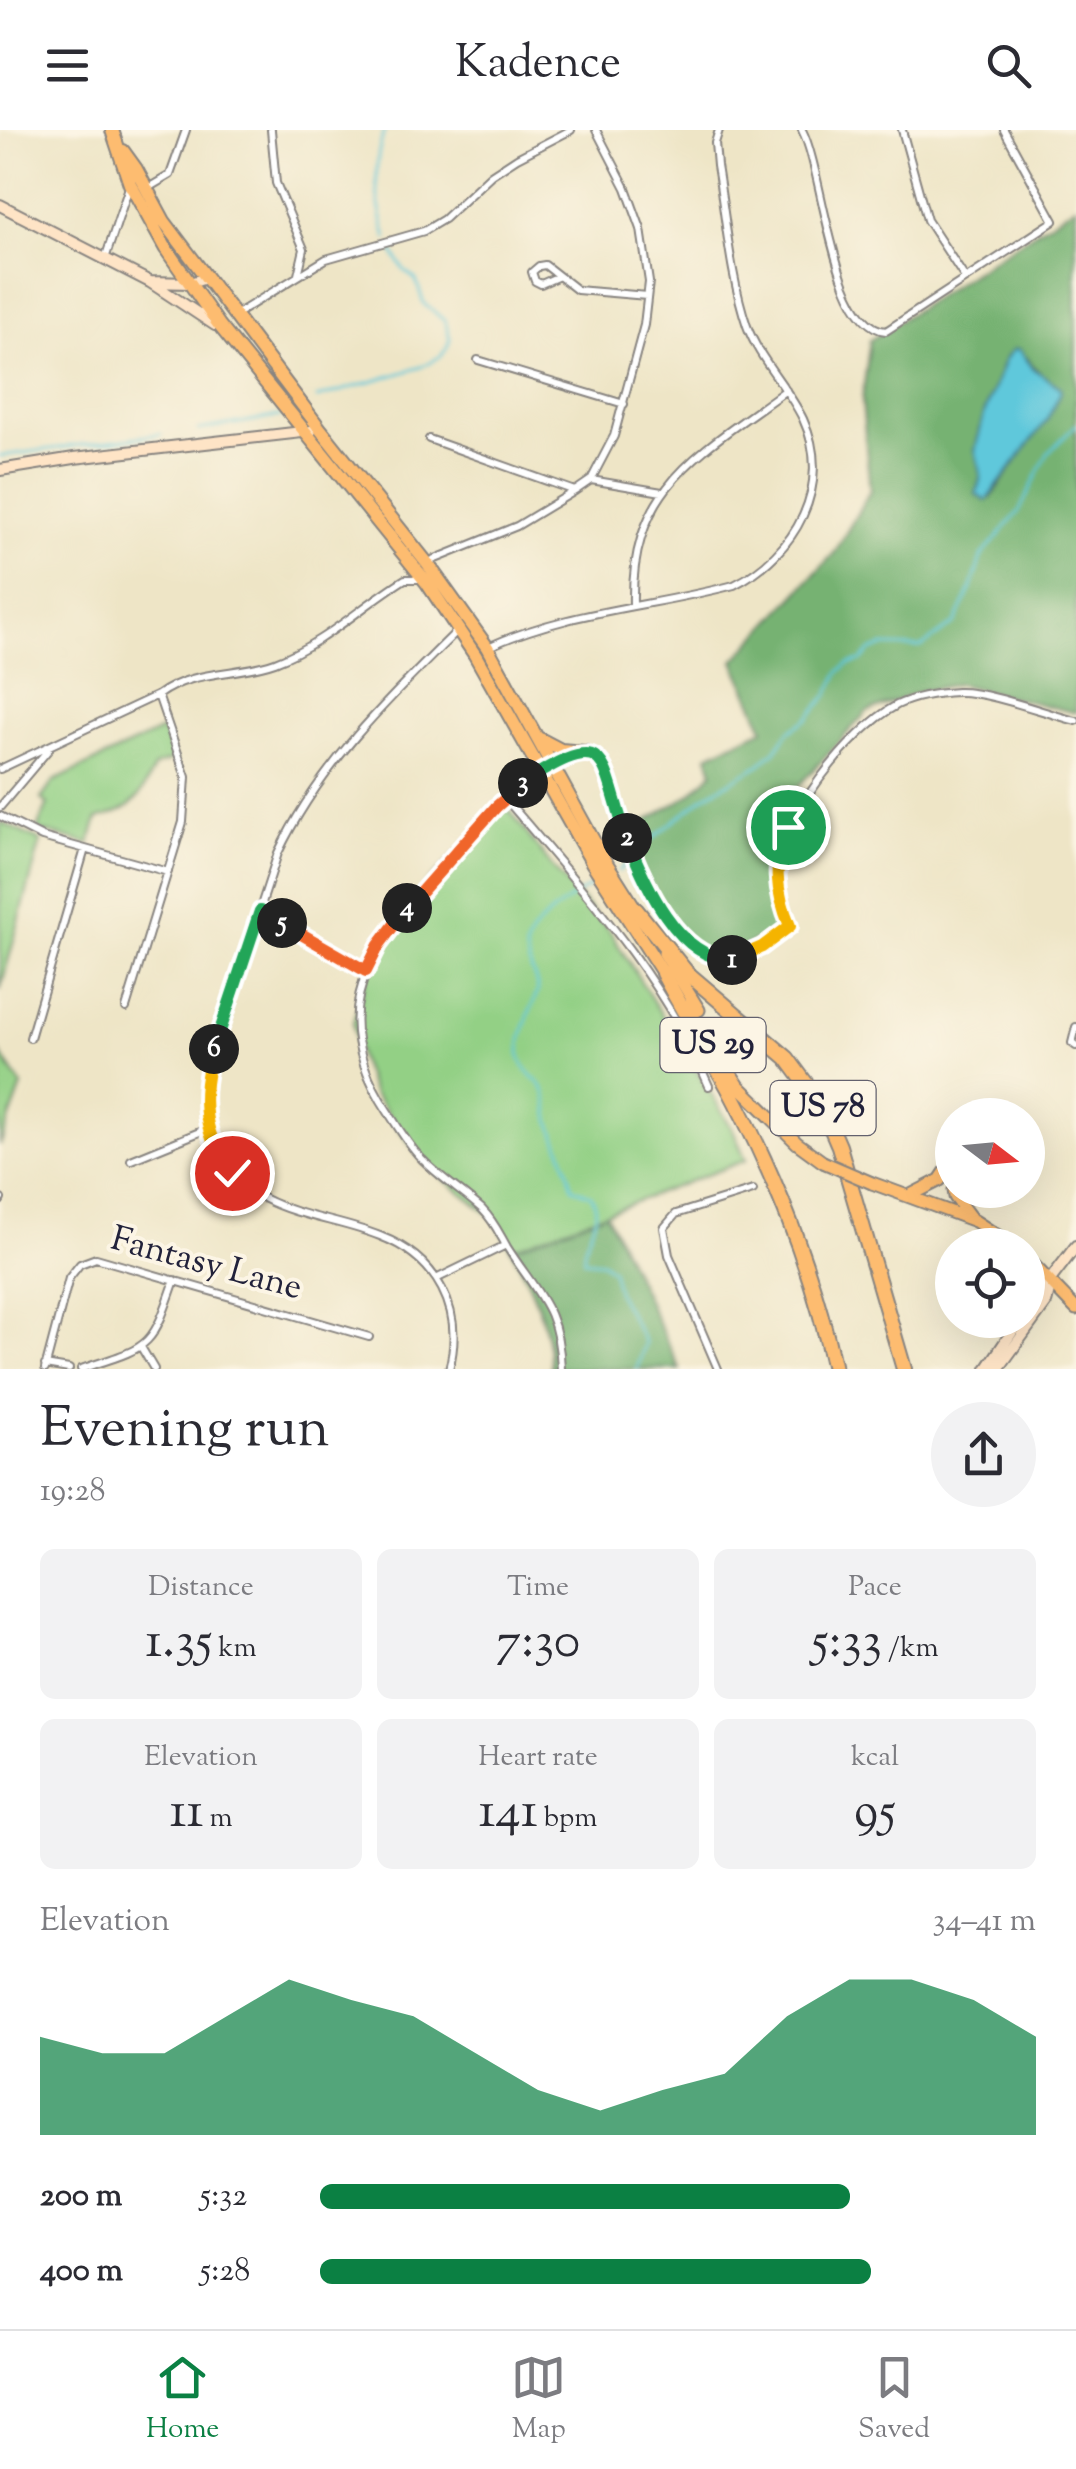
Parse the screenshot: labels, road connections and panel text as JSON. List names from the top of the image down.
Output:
{
  "streets": {
    "highway": ["US 29", "US 78"],
    "street": ["Fantasy Lane"]
  },
  "crossings": [
    ["US 29", "US 78"]
  ],
  "north": "right",
  "page": {
    "header": "Kadence",
    "pins": [
      "3",
      "2",
      "4",
      "5",
      "1",
      "6"
    ],
    "heading": ["Evening run", "19:28"],
    "stats": [
      ["Distance", "1.35 km"],
      ["Time", "7:30"],
      ["Pace", "5:33 /km"],
      ["Elevation", "11 m"],
      ["Heart rate", "141 bpm"],
      ["kcal", "95"]
    ],
    "chart": ["Elevation", "34–41 m"],
    "list": [
      {
        "name": "200 m",
        "note": "5:32"
      },
      {
        "name": "400 m",
        "note": "5:28"
      }
    ],
    "tabs": ["Home", "Map", "Saved"]
  }
}
